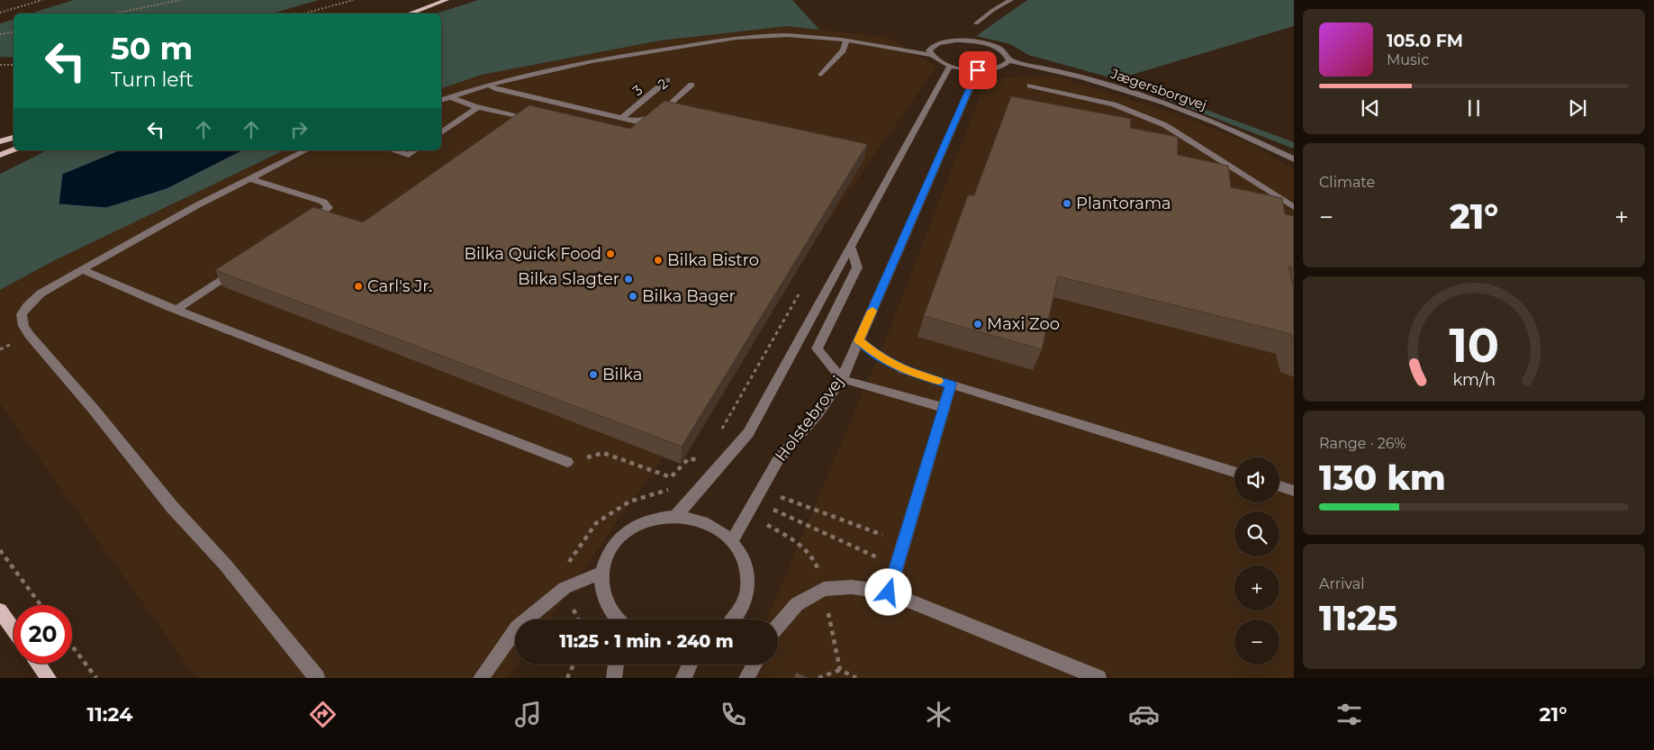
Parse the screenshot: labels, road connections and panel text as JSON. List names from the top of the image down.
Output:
{
  "streets": {
    "street": [
      "2",
      "Jægersborgvej",
      "3",
      "Holstebrovej"
    ]
  },
  "places": [
    "Plantorama",
    "Bilka Quick Food",
    "Bilka Bistro",
    "Bilka Slagter",
    "Carl's Jr.",
    "Bilka Bager",
    "Maxi Zoo",
    "Bilka"
  ],
  "page": {
    "turn": ["50 m", "Turn left"],
    "song": ["105.0 FM", "Music"],
    "tile": [
      "Climate",
      ["Range · 26%", "130 km"],
      ["Arrival", "11:25"]
    ],
    "heat": ["−", "21°", "+"],
    "map_buttons": ["+", "−"],
    "limit": "20",
    "trip": "11:25 · 1 min · 240 m",
    "tabs": ["11:24", "21°"],
    "gauge": ["10", "km/h"]
  }
}
